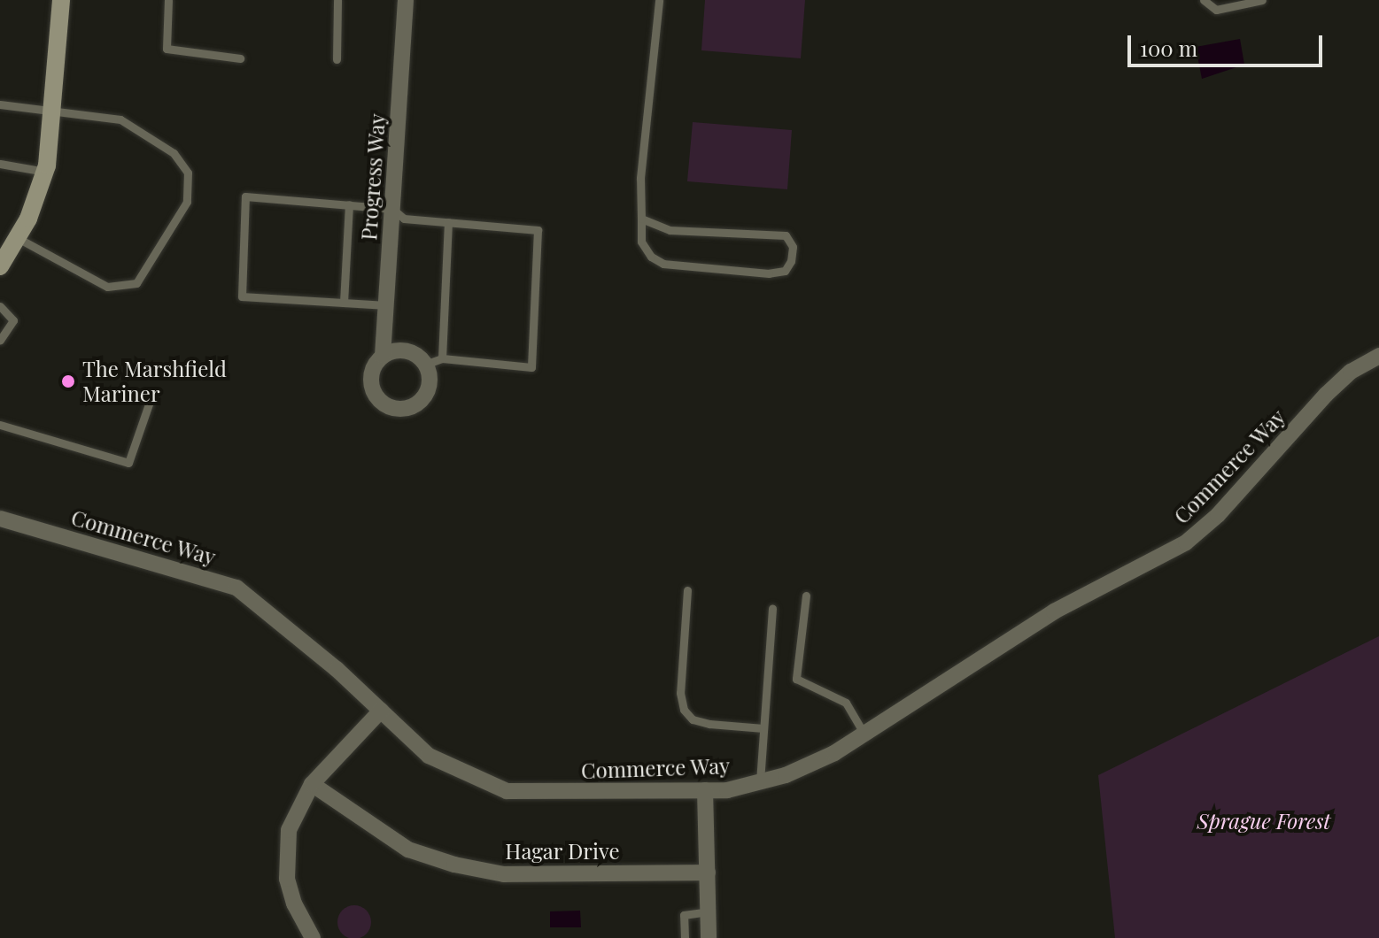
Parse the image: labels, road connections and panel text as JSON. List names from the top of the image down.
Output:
{
  "streets": {
    "street": ["Progress Way", "Commerce Way", "Hagar Drive"]
  },
  "parks": ["Sprague Forest"],
  "places": ["The Marshfield Mariner"],
  "scale_bar": "100 m"
}
